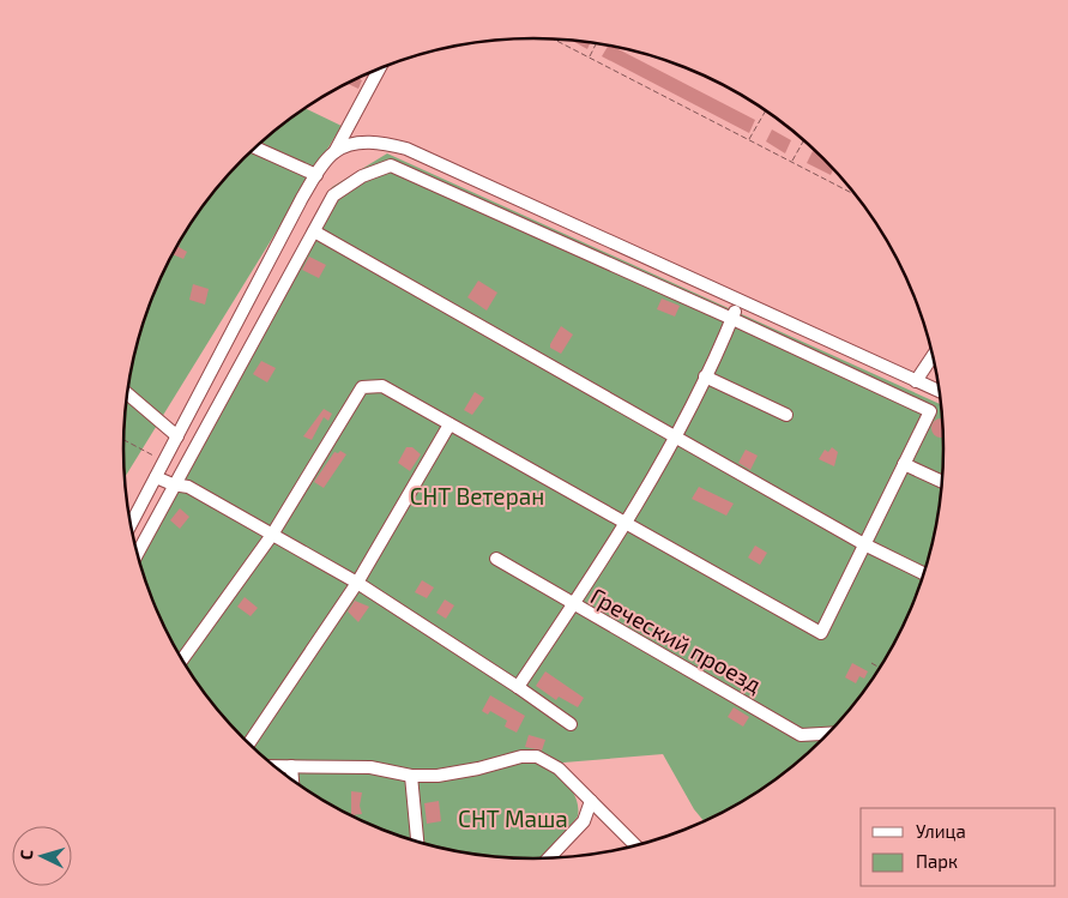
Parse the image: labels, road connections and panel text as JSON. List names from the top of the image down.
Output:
{
  "streets": {
    "street": ["Греческий проезд"]
  },
  "parks": ["СНТ Ветеран", "СНТ Маша"],
  "legend": ["Улица", "Парк"],
  "north": "left"
}
